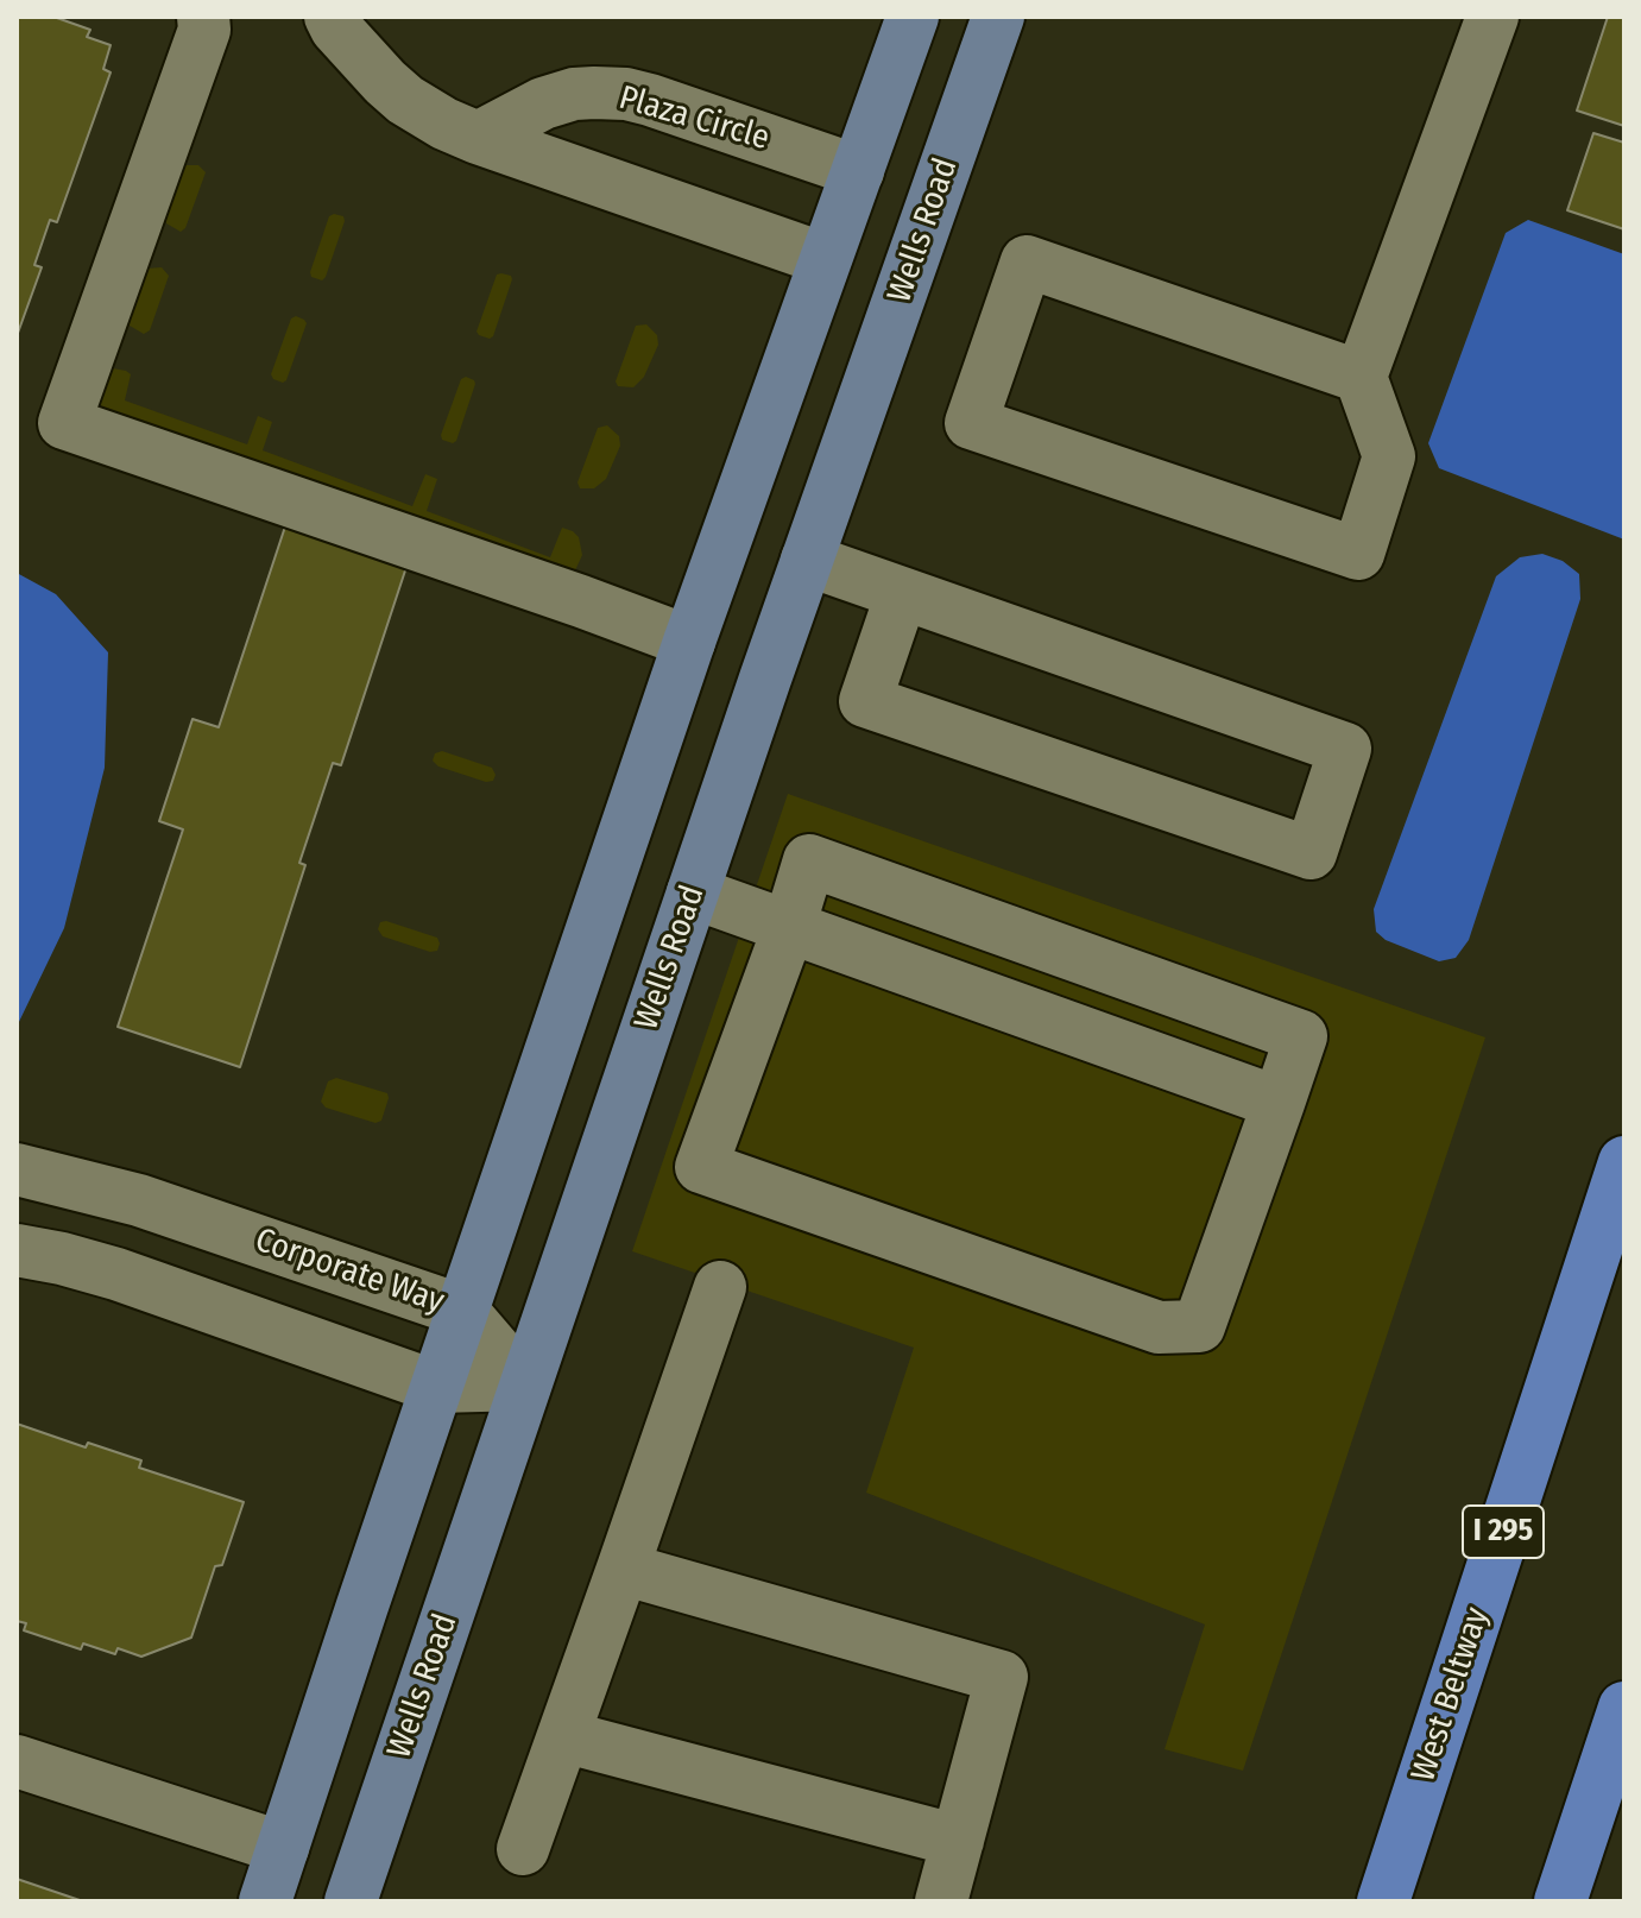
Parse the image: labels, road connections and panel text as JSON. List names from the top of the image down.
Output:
{
  "streets": {
    "highway": ["I 295", "West Beltway"],
    "main road": ["Wells Road"],
    "street": ["Plaza Circle", "Corporate Way"]
  },
  "crossings": [
    ["Wells Road", "Corporate Way"]
  ]
}
